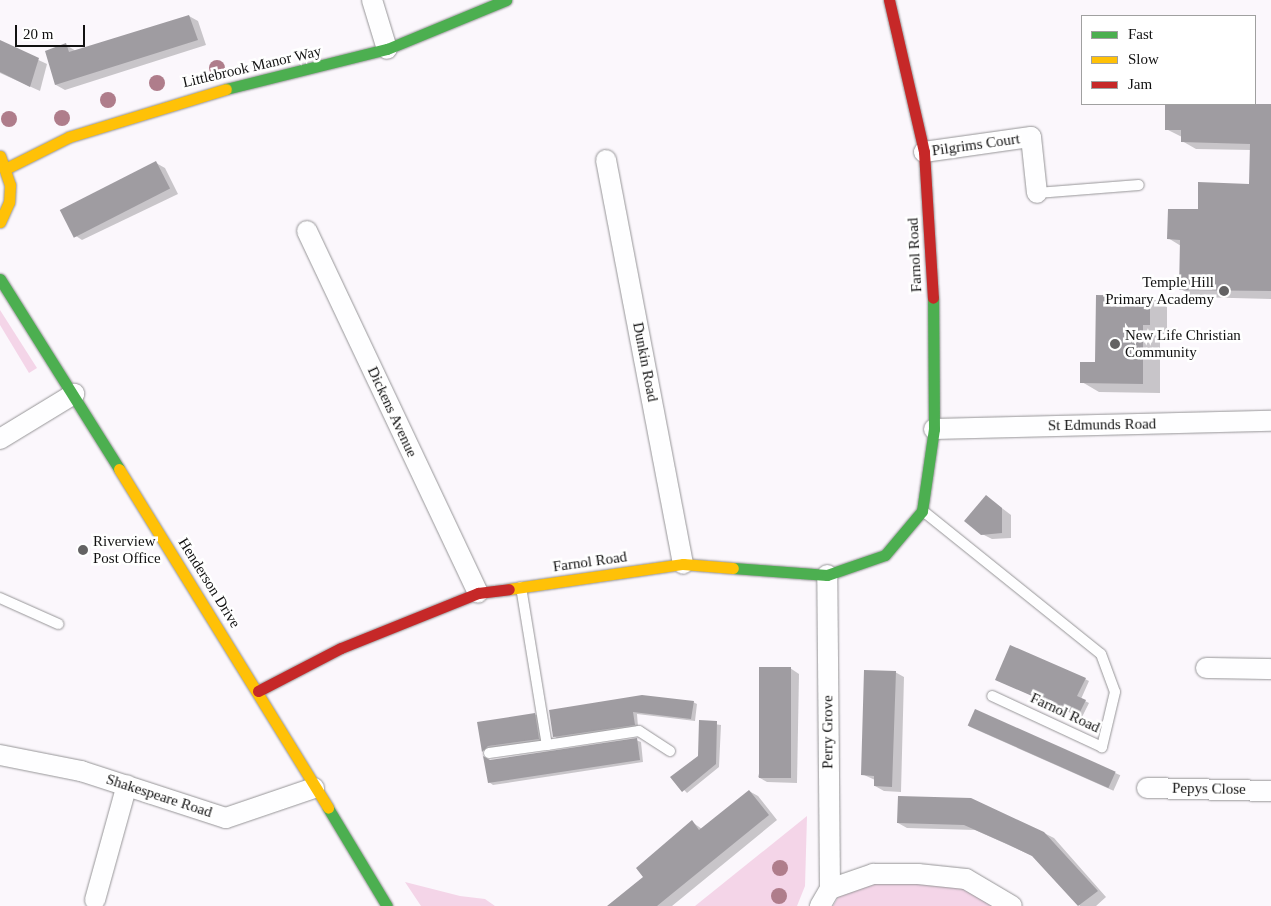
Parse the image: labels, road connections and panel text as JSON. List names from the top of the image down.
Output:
{
  "streets": {
    "street": [
      "Littlebrook Manor Way",
      "Pilgrims Court",
      "Farnol Road",
      "Dunkin Road",
      "Dickens Avenue",
      "St Edmunds Road",
      "Henderson Drive",
      "Perry Grove",
      "Pepys Close",
      "Shakespeare Road"
    ]
  },
  "crossings": [
    ["Pilgrims Court", "Farnol Road"],
    ["Farnol Road", "Dunkin Road"],
    ["Farnol Road", "Dickens Avenue"],
    ["Farnol Road", "St Edmunds Road"],
    ["Farnol Road", "Henderson Drive"],
    ["Farnol Road", "Perry Grove"],
    ["Henderson Drive", "Shakespeare Road"]
  ],
  "places": ["Temple Hill Primary Academy", "New Life Christian Community", "Riverview Post Office"],
  "legend": ["Fast", "Slow", "Jam"],
  "scale_bar": "20 m"
}
